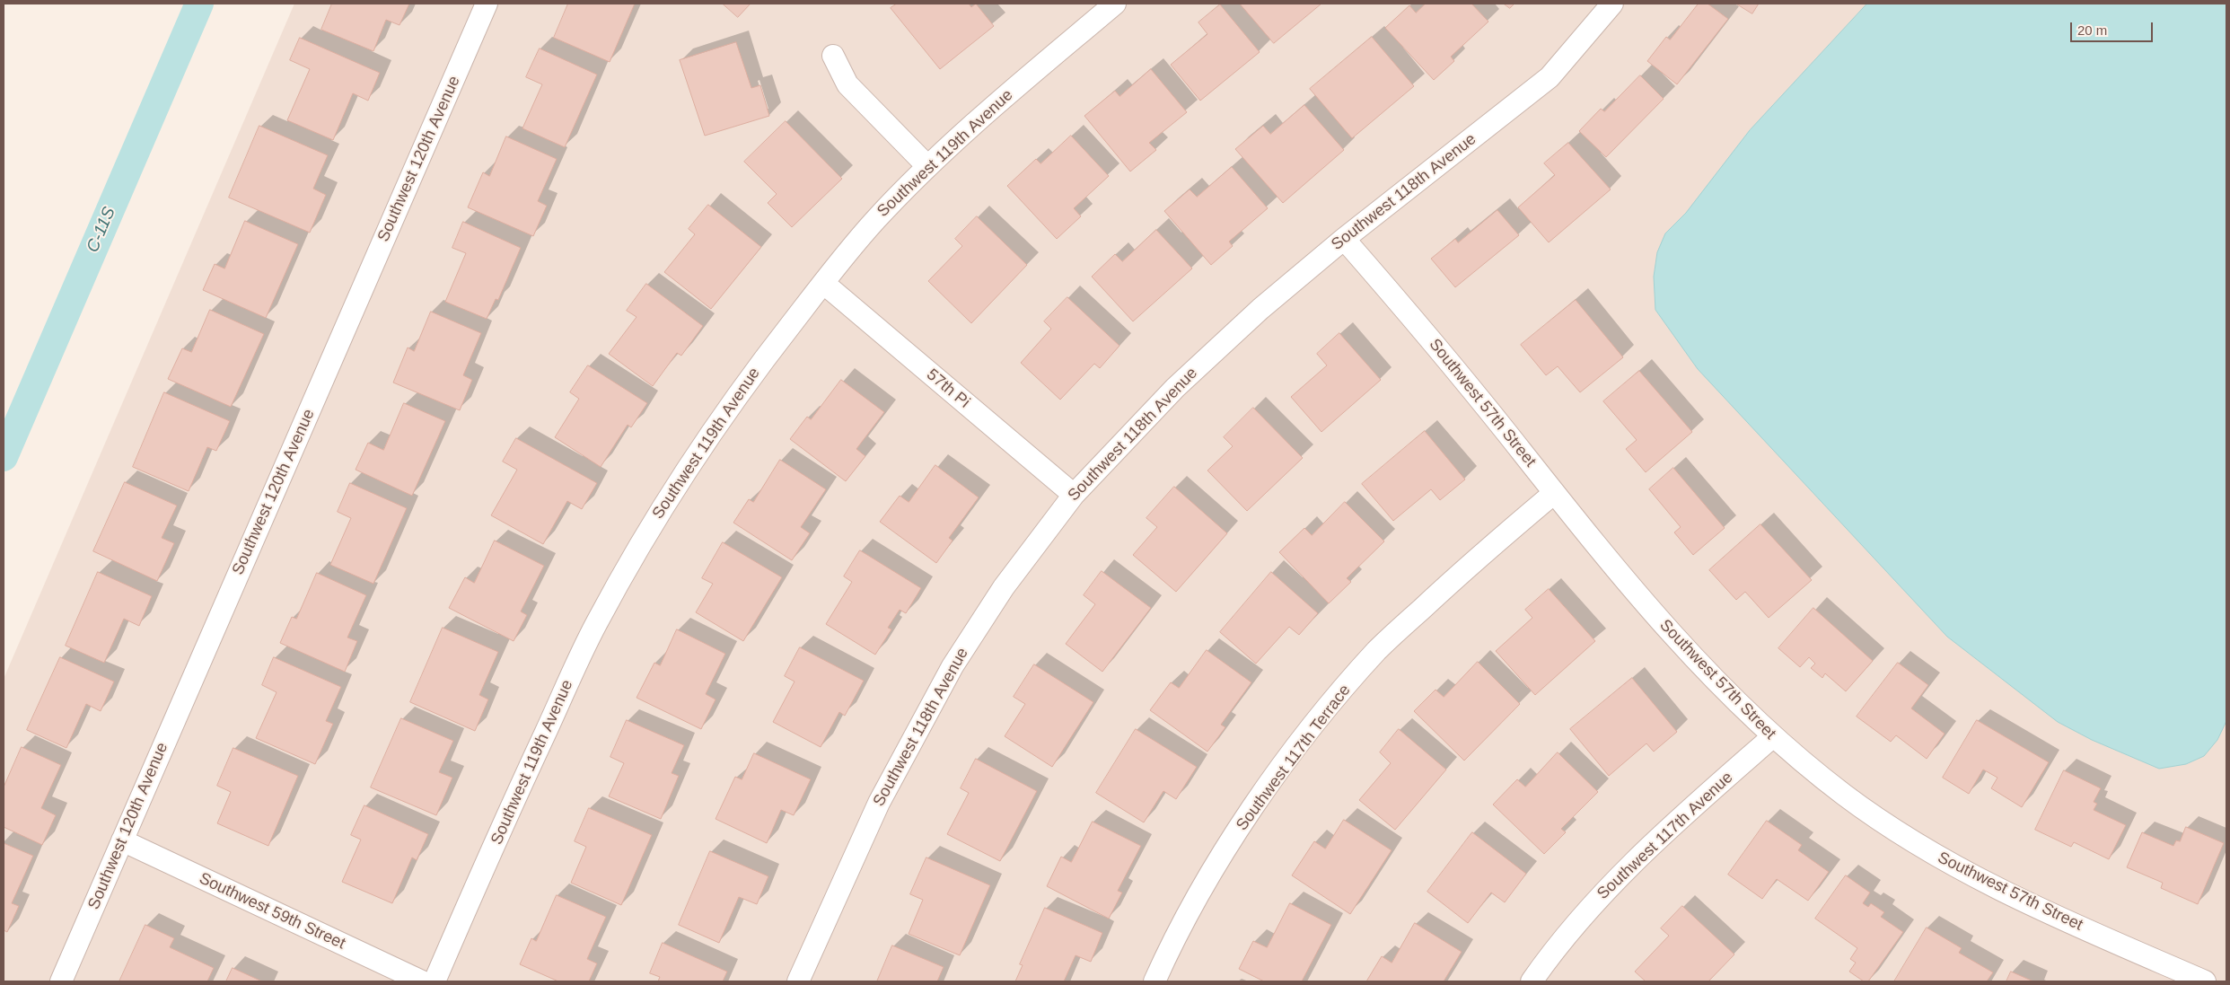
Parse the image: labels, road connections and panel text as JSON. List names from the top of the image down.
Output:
{
  "streets": {
    "street": [
      "Southwest 119th Avenue",
      "Southwest 120th Avenue",
      "Southwest 118th Avenue",
      "57th Pi",
      "Southwest 57th Street",
      "Southwest 117th Terrace",
      "Southwest 117th Avenue",
      "Southwest 59th Street"
    ]
  },
  "crossings": [
    ["Southwest 119th Avenue", "57th Pi"],
    ["Southwest 120th Avenue", "Southwest 59th Street"],
    ["Southwest 118th Avenue", "57th Pi"],
    ["Southwest 118th Avenue", "Southwest 57th Street"],
    ["Southwest 57th Street", "Southwest 117th Terrace"],
    ["Southwest 57th Street", "Southwest 117th Avenue"]
  ],
  "water": ["C-11S"],
  "scale_bar": "20 m"
}
